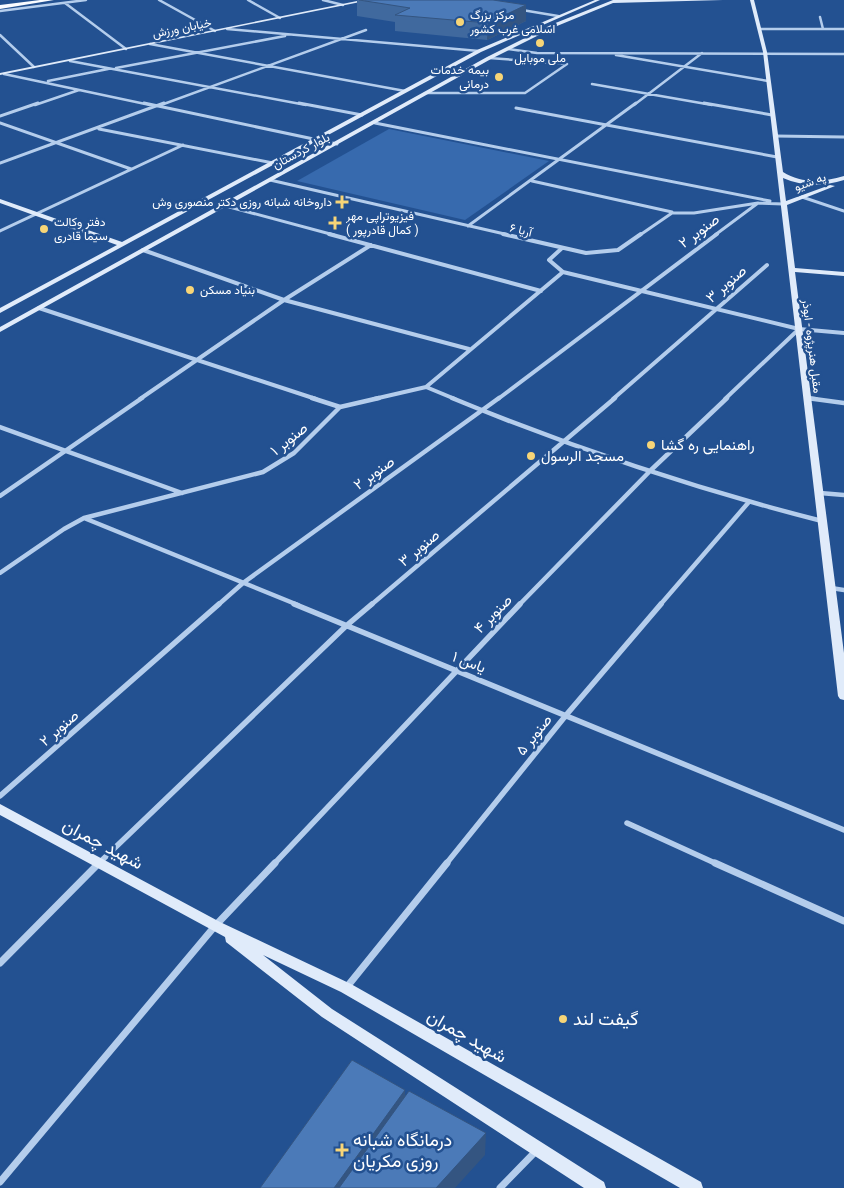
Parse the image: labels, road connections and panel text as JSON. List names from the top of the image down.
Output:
{
  "streets": {
    "main road": [
      "خیابان ورزش",
      "بلوار کردستان",
      "په شیو",
      "مقبل هنرپژوه - ابوذر",
      "شهید چمران"
    ],
    "street": [
      "آریا ۶",
      "صنوبر ۲",
      "صنوبر ۳",
      "صنوبر ۱",
      "صنوبر ۴",
      "یاس ۱",
      "صنوبر ۵"
    ]
  },
  "crossings": [
    ["بلوار کردستان", "آریا ۶"],
    ["په شیو", "مقبل هنرپژوه - ابوذر"],
    ["صنوبر ۲", "یاس ۱"],
    ["صنوبر ۳", "یاس ۱"],
    ["صنوبر ۳", "شهید چمران"],
    ["مقبل هنرپژوه - ابوذر", "صنوبر ۴"],
    ["صنوبر ۱", "یاس ۱"],
    ["صنوبر ۴", "یاس ۱"],
    ["صنوبر ۴", "شهید چمران"],
    ["یاس ۱", "صنوبر ۵"],
    ["صنوبر ۵", "شهید چمران"]
  ],
  "places": {
    "other": [
      "مرکز بزرگ اسلامی غرب کشور",
      "ملی موبایل",
      "بیمه خدمات درمانی",
      "دفتر وکالت سیما قادری",
      "بنیاد مسکن",
      "راهنمایی ره گشا",
      "مسجد الرسول",
      "گیفت لند"
    ],
    "health": ["داروخانه شبانه روزی دکتر منصوری وش", "فیزیوتراپی مهر ( کمال قادرپور )", "درمانگاه شبانه روزی مکریان"]
  }
}
